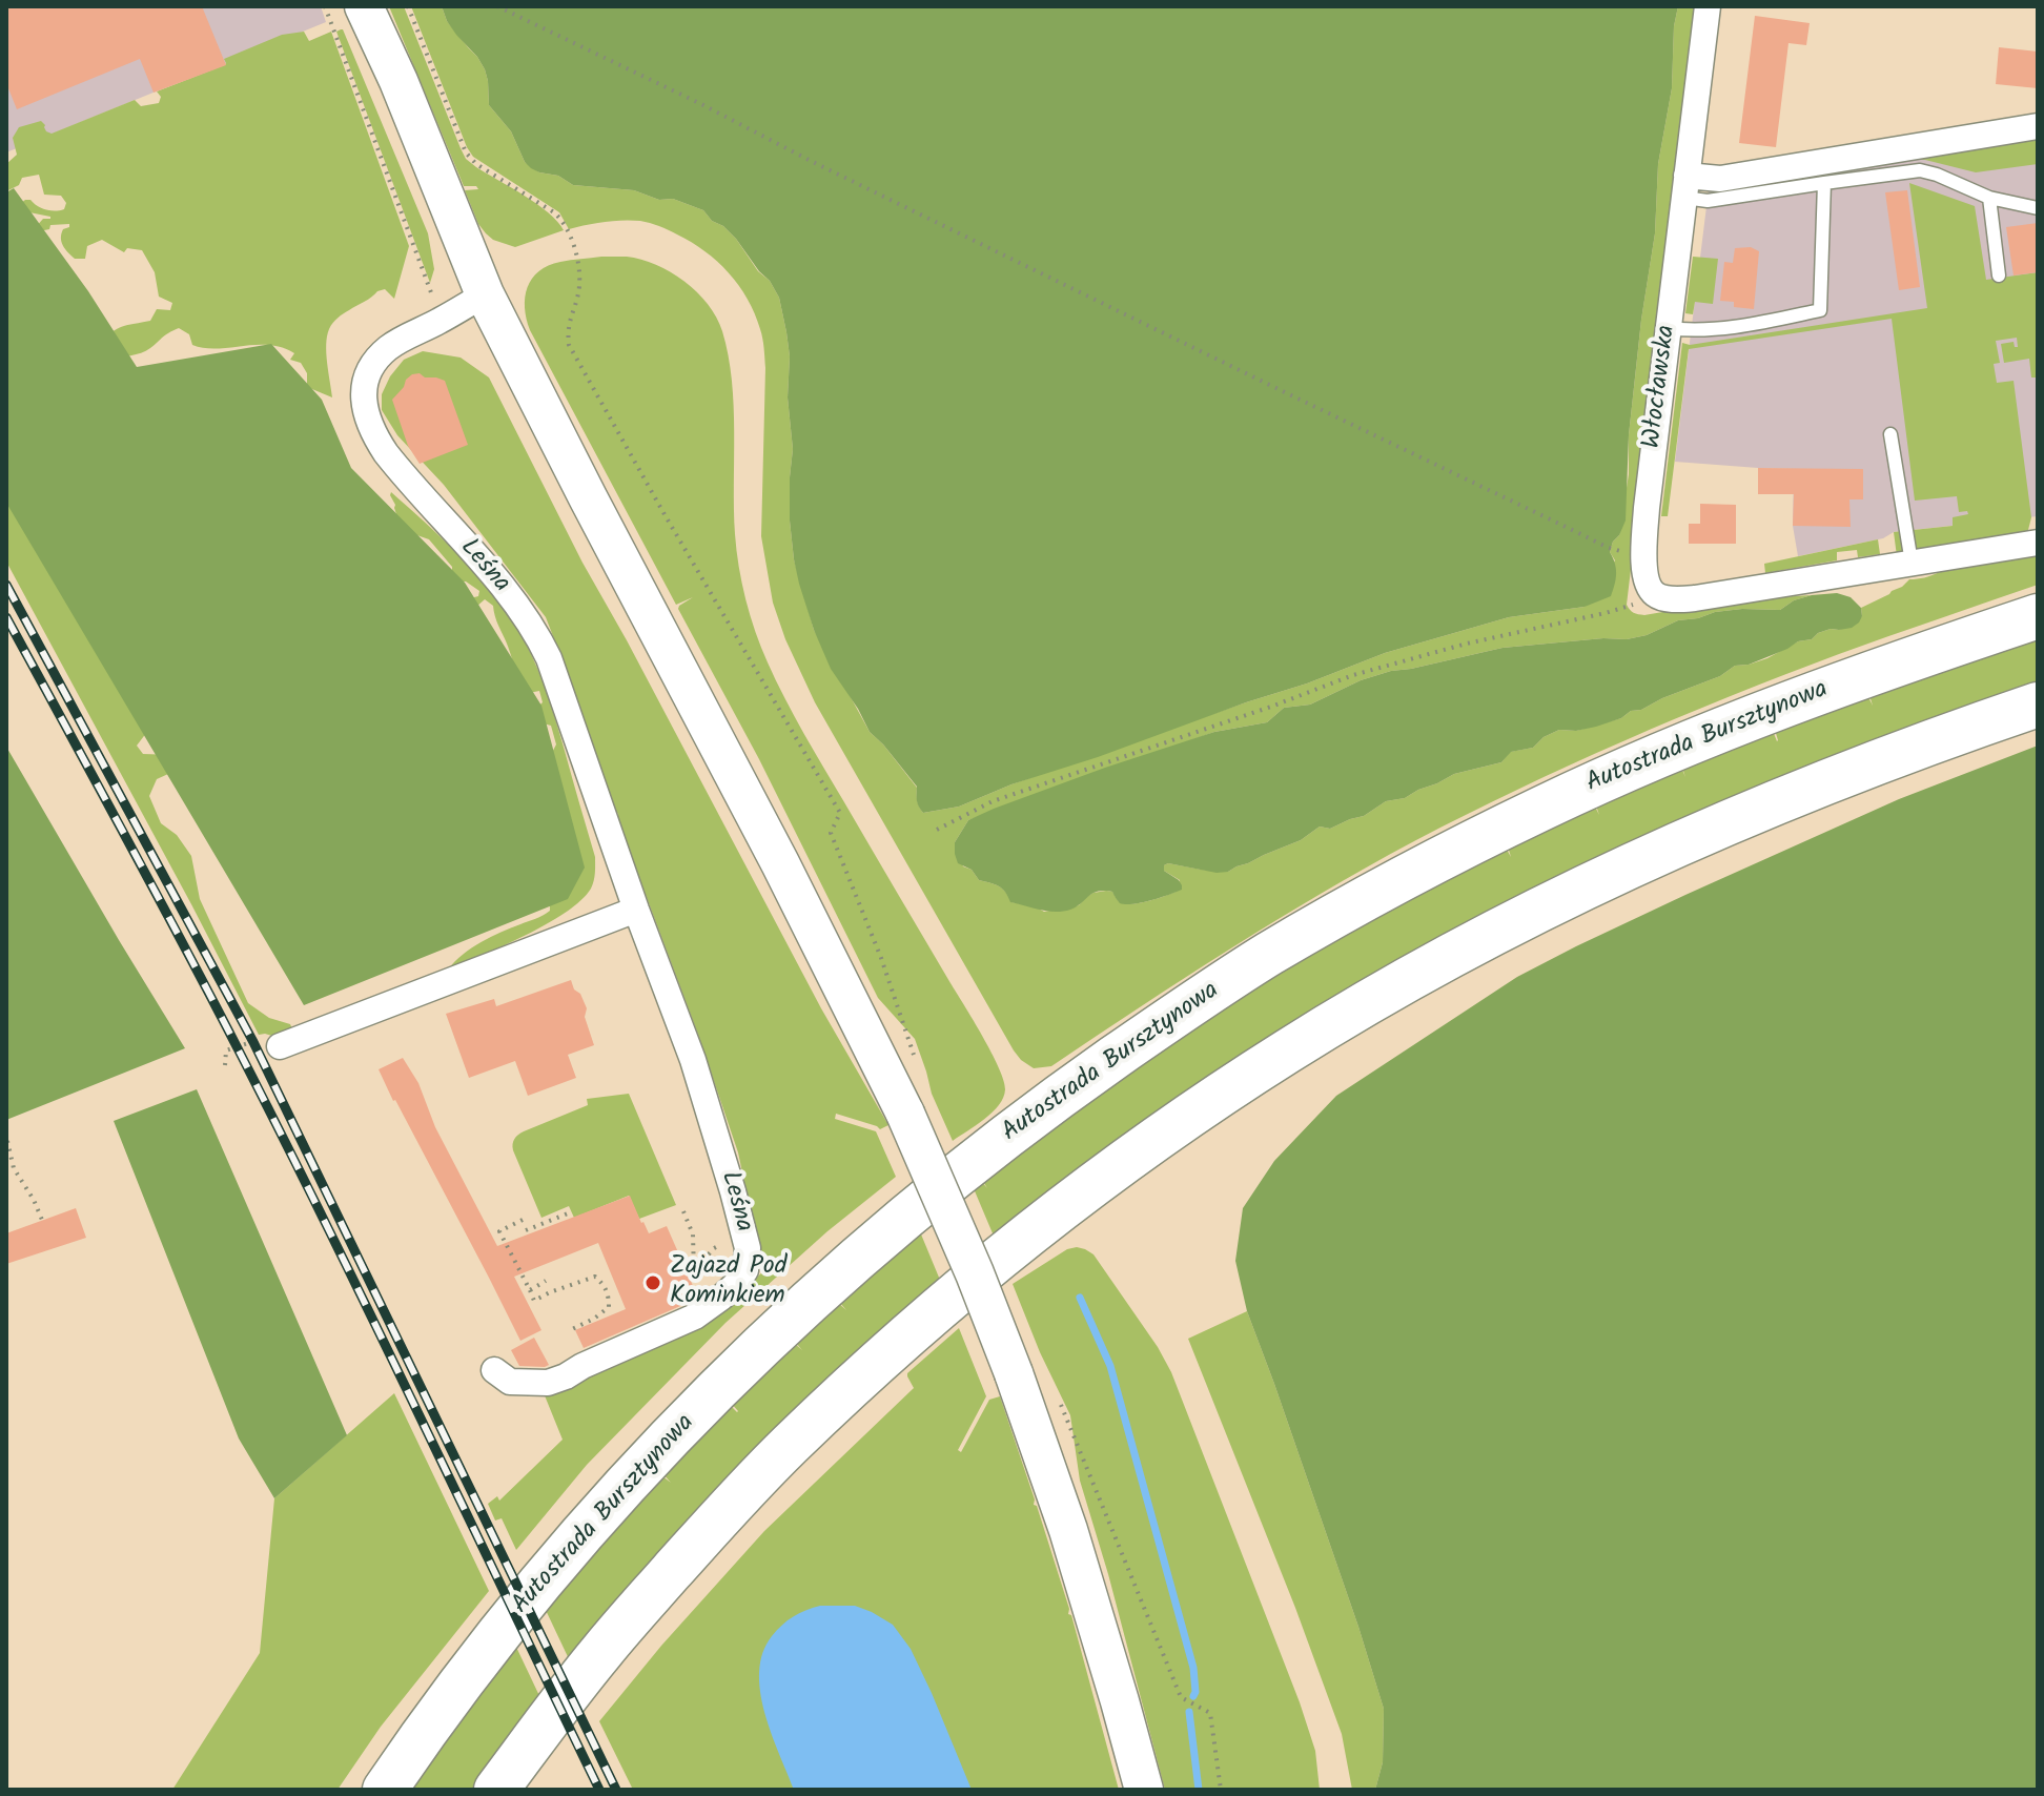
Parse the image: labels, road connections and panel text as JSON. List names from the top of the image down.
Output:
{
  "streets": {
    "highway": ["Autostrada Bursztynowa"],
    "street": ["Włocławska", "Leśna"]
  },
  "places": ["Zajazd Pod Kominkiem"]
}
